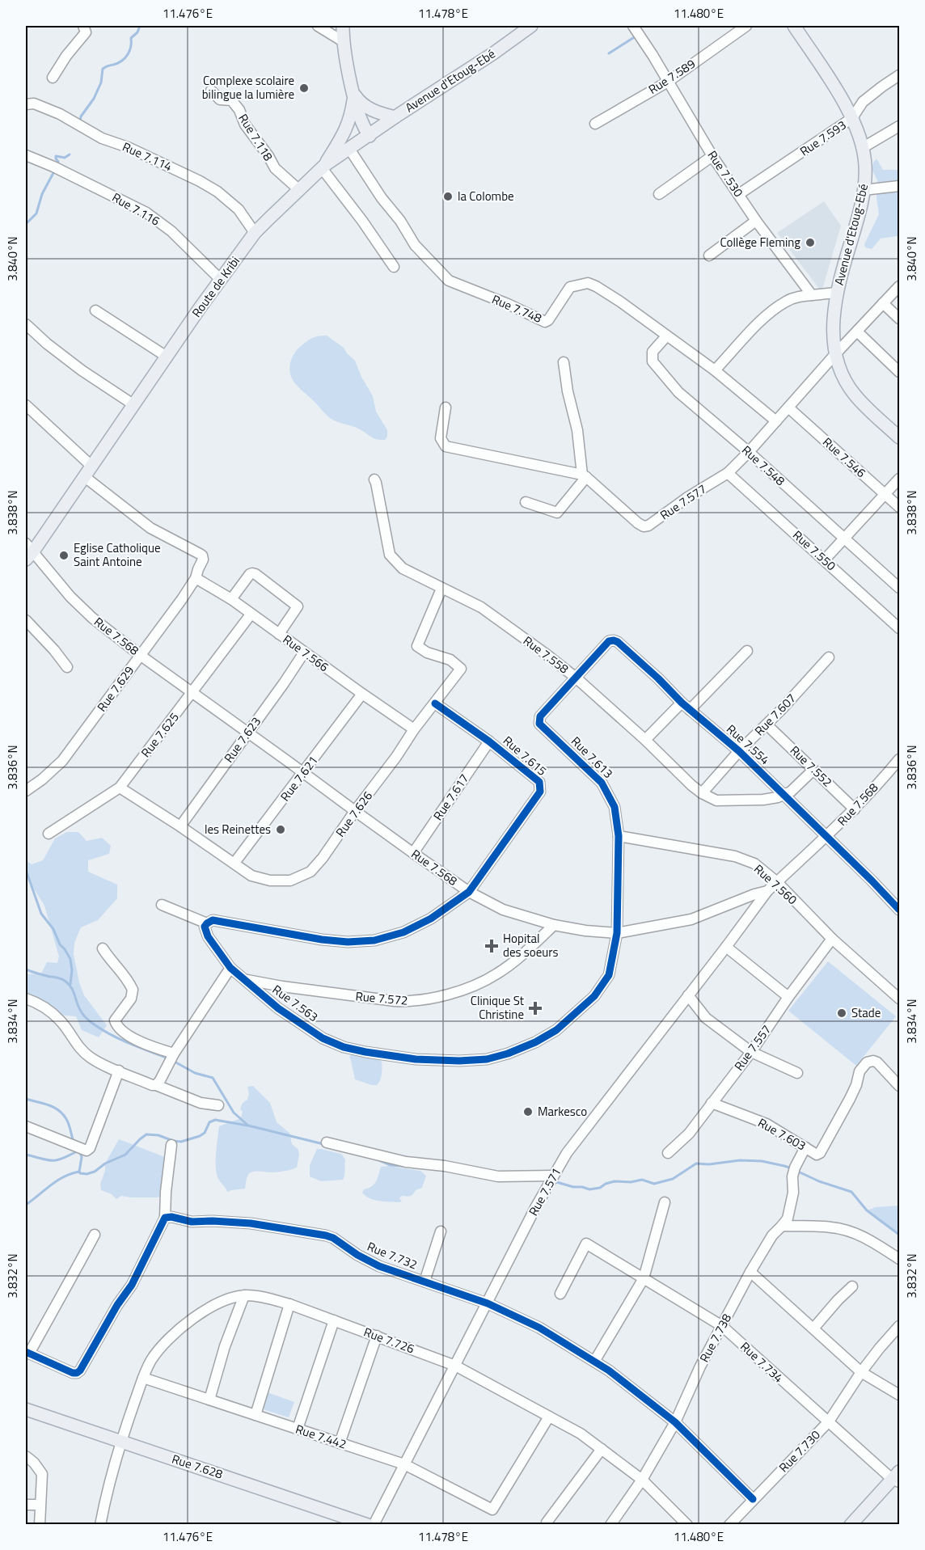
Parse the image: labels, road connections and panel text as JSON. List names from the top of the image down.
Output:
{
  "streets": {
    "main road": ["Avenue d'Etoug-Ebé", "Route de Kribi", "Rue 7.628"],
    "street": [
      "Rue 7.589",
      "Rue 7.118",
      "Rue 7.593",
      "Rue 7.114",
      "Rue 7.530",
      "Rue 7.116",
      "Rue 7.748",
      "Rue 7.546",
      "Rue 7.548",
      "Rue 7.577",
      "Rue 7.550",
      "Rue 7.568",
      "Rue 7.566",
      "Rue 7.558",
      "Rue 7.629",
      "Rue 7.607",
      "Rue 7.625",
      "Rue 7.623",
      "Rue 7.554",
      "Rue 7.615",
      "Rue 7.613",
      "Rue 7.552",
      "Rue 7.621",
      "Rue 7.617",
      "Rue 7.626",
      "Rue 7.560",
      "Rue 7.572",
      "Rue 7.563",
      "Rue 7.557",
      "Rue 7.603",
      "Rue 7.571",
      "Rue 7.732",
      "Rue 7.738",
      "Rue 7.726",
      "Rue 7.734",
      "Rue 7.442",
      "Rue 7.730"
    ]
  },
  "crossings": [
    ["Rue 7.589", "Rue 7.530"],
    ["Avenue d'Etoug-Ebé", "Rue 7.593"],
    ["Avenue d'Etoug-Ebé", "Route de Kribi"],
    ["Avenue d'Etoug-Ebé", "Rue 7.577"],
    ["Rue 7.118", "Route de Kribi"],
    ["Rue 7.593", "Rue 7.530"],
    ["Rue 7.114", "Route de Kribi"],
    ["Rue 7.116", "Route de Kribi"],
    ["Route de Kribi", "Rue 7.748"],
    ["Route de Kribi", "Rue 7.568"],
    ["Rue 7.748", "Rue 7.548"],
    ["Rue 7.748", "Rue 7.577"],
    ["Rue 7.546", "Rue 7.577"],
    ["Rue 7.548", "Rue 7.577"],
    ["Rue 7.577", "Rue 7.550"],
    ["Rue 7.568", "Rue 7.629"],
    ["Rue 7.568", "Rue 7.625"],
    ["Rue 7.568", "Rue 7.623"],
    ["Rue 7.568", "Rue 7.554"],
    ["Rue 7.568", "Rue 7.615"],
    ["Rue 7.568", "Rue 7.613"],
    ["Rue 7.568", "Rue 7.552"],
    ["Rue 7.568", "Rue 7.621"],
    ["Rue 7.568", "Rue 7.617"],
    ["Rue 7.568", "Rue 7.626"],
    ["Rue 7.568", "Rue 7.560"],
    ["Rue 7.568", "Rue 7.572"],
    ["Rue 7.568", "Rue 7.563"],
    ["Rue 7.568", "Rue 7.571"],
    ["Rue 7.566", "Rue 7.629"],
    ["Rue 7.566", "Rue 7.625"],
    ["Rue 7.566", "Rue 7.623"],
    ["Rue 7.566", "Rue 7.621"],
    ["Rue 7.566", "Rue 7.626"],
    ["Rue 7.558", "Rue 7.607"],
    ["Rue 7.558", "Rue 7.554"],
    ["Rue 7.558", "Rue 7.613"],
    ["Rue 7.558", "Rue 7.626"],
    ["Rue 7.607", "Rue 7.554"],
    ["Rue 7.607", "Rue 7.552"],
    ["Rue 7.625", "Rue 7.626"],
    ["Rue 7.623", "Rue 7.626"],
    ["Rue 7.554", "Rue 7.613"],
    ["Rue 7.615", "Rue 7.617"],
    ["Rue 7.615", "Rue 7.626"],
    ["Rue 7.613", "Rue 7.560"],
    ["Rue 7.613", "Rue 7.563"],
    ["Rue 7.621", "Rue 7.626"],
    ["Rue 7.560", "Rue 7.557"],
    ["Rue 7.572", "Rue 7.563"],
    ["Rue 7.557", "Rue 7.603"],
    ["Rue 7.603", "Rue 7.738"],
    ["Rue 7.571", "Rue 7.732"],
    ["Rue 7.571", "Rue 7.726"],
    ["Rue 7.571", "Rue 7.442"],
    ["Rue 7.732", "Rue 7.738"],
    ["Rue 7.732", "Rue 7.730"],
    ["Rue 7.738", "Rue 7.726"],
    ["Rue 7.738", "Rue 7.734"],
    ["Rue 7.726", "Rue 7.442"],
    ["Rue 7.726", "Rue 7.628"],
    ["Rue 7.734", "Rue 7.730"]
  ],
  "places": {
    "other": [
      "Complexe scolaire bilingue la lumière",
      "la Colombe",
      "Collège Fleming",
      "Eglise Catholique Saint Antoine",
      "les Reinettes",
      "Stade",
      "Markesco"
    ],
    "health": ["Hopital des soeurs", "Clinique St Christine"]
  },
  "coordinates": [
    "11.476°E",
    "11.478°E",
    "11.480°E",
    "3.840°N",
    "3.838°N",
    "3.836°N",
    "3.834°N",
    "3.832°N"
  ]
}
